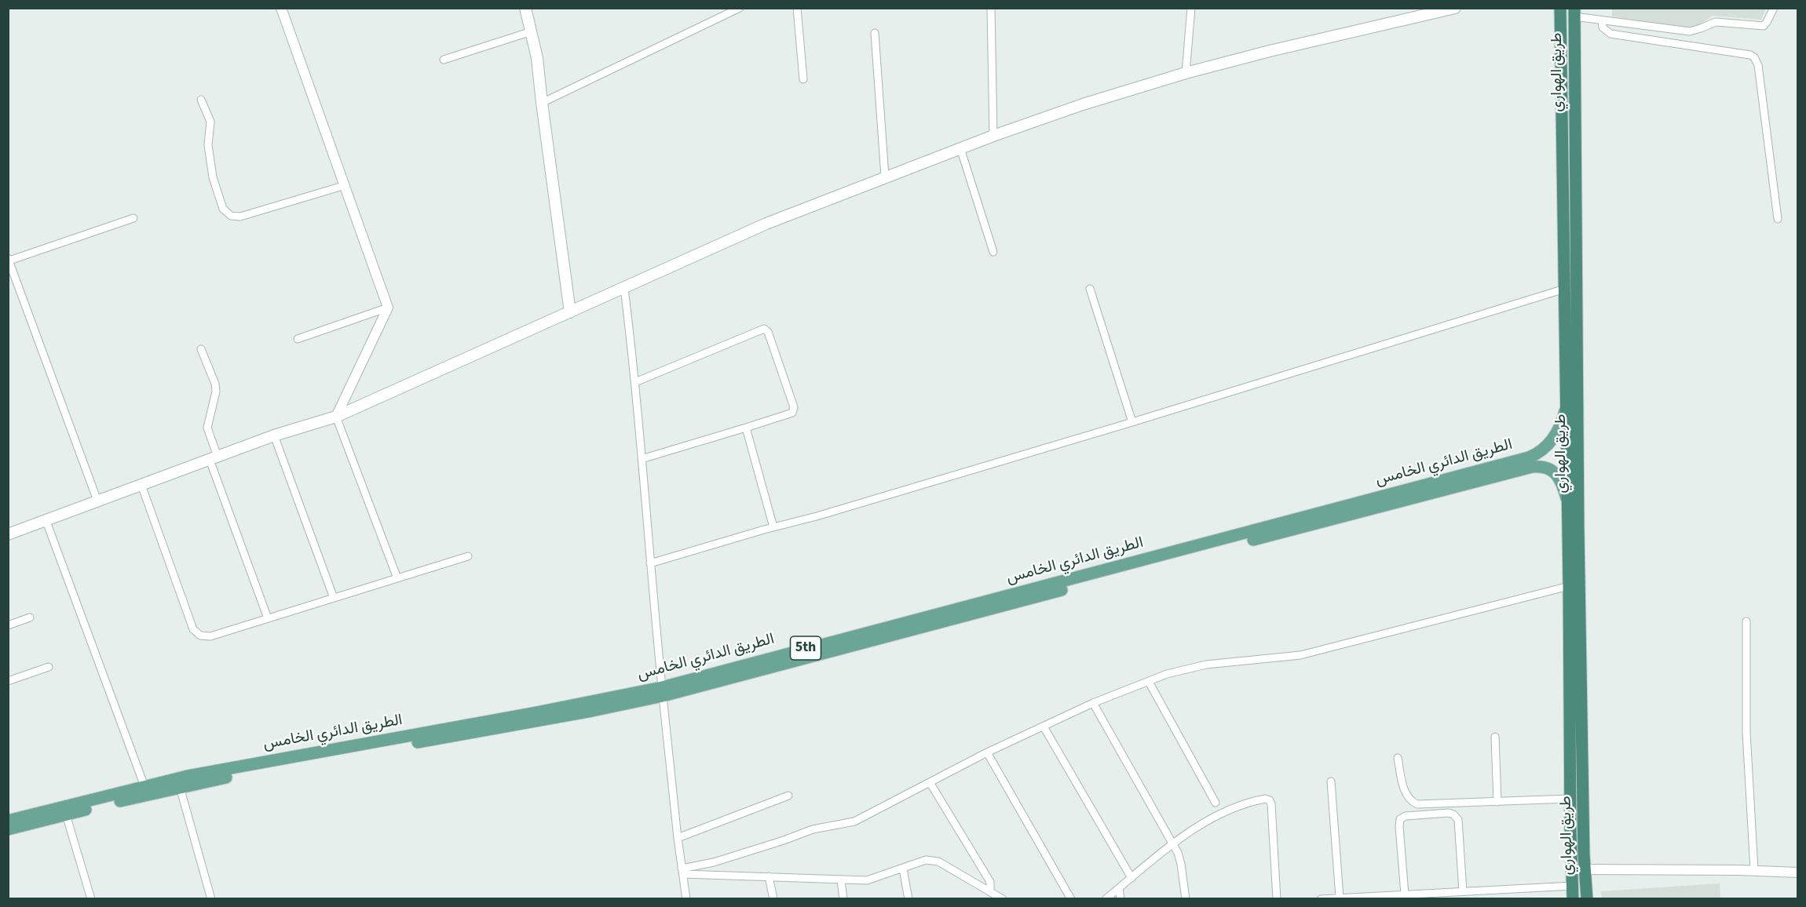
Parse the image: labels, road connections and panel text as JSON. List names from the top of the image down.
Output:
{
  "streets": {
    "highway": ["طريق الهواري"],
    "main road": ["الطريق الدائري الخامس", "5th"]
  },
  "crossings": [
    ["طريق الهواري", "الطريق الدائري الخامس"]
  ]
}
